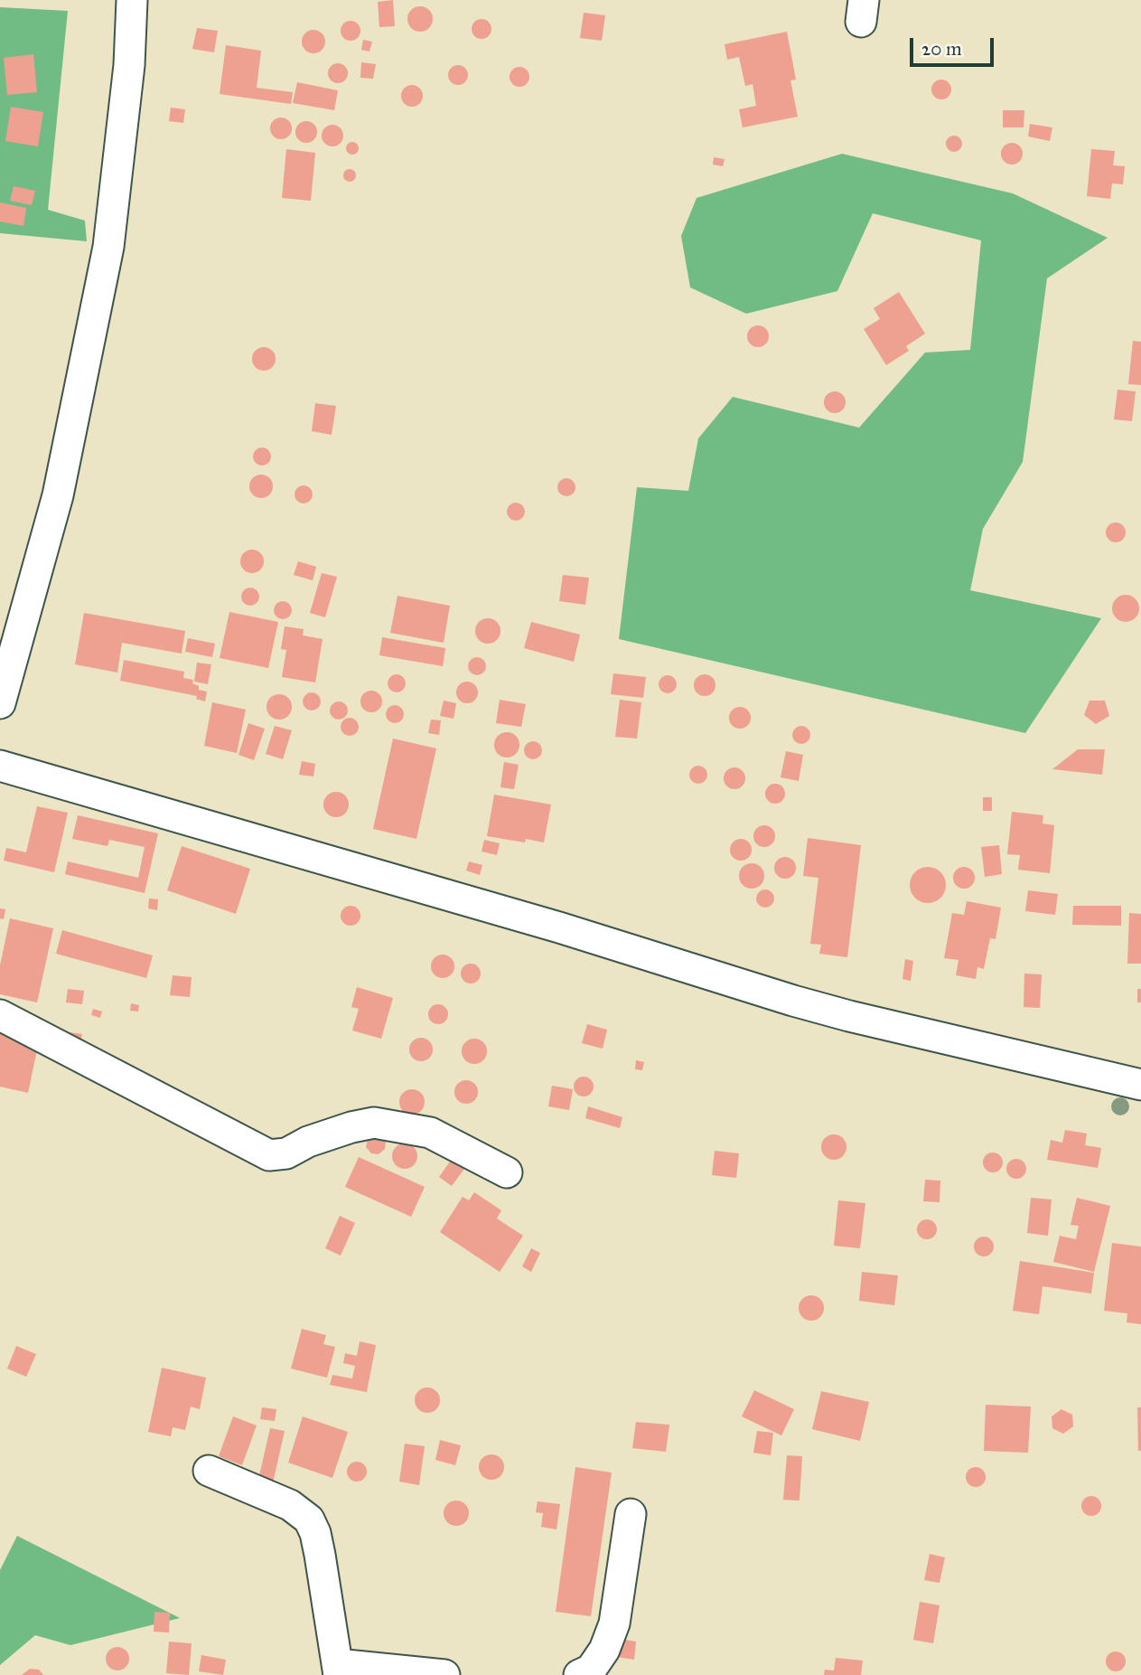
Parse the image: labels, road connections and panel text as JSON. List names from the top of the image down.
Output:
{
  "scale_bar": "20 m"
}
